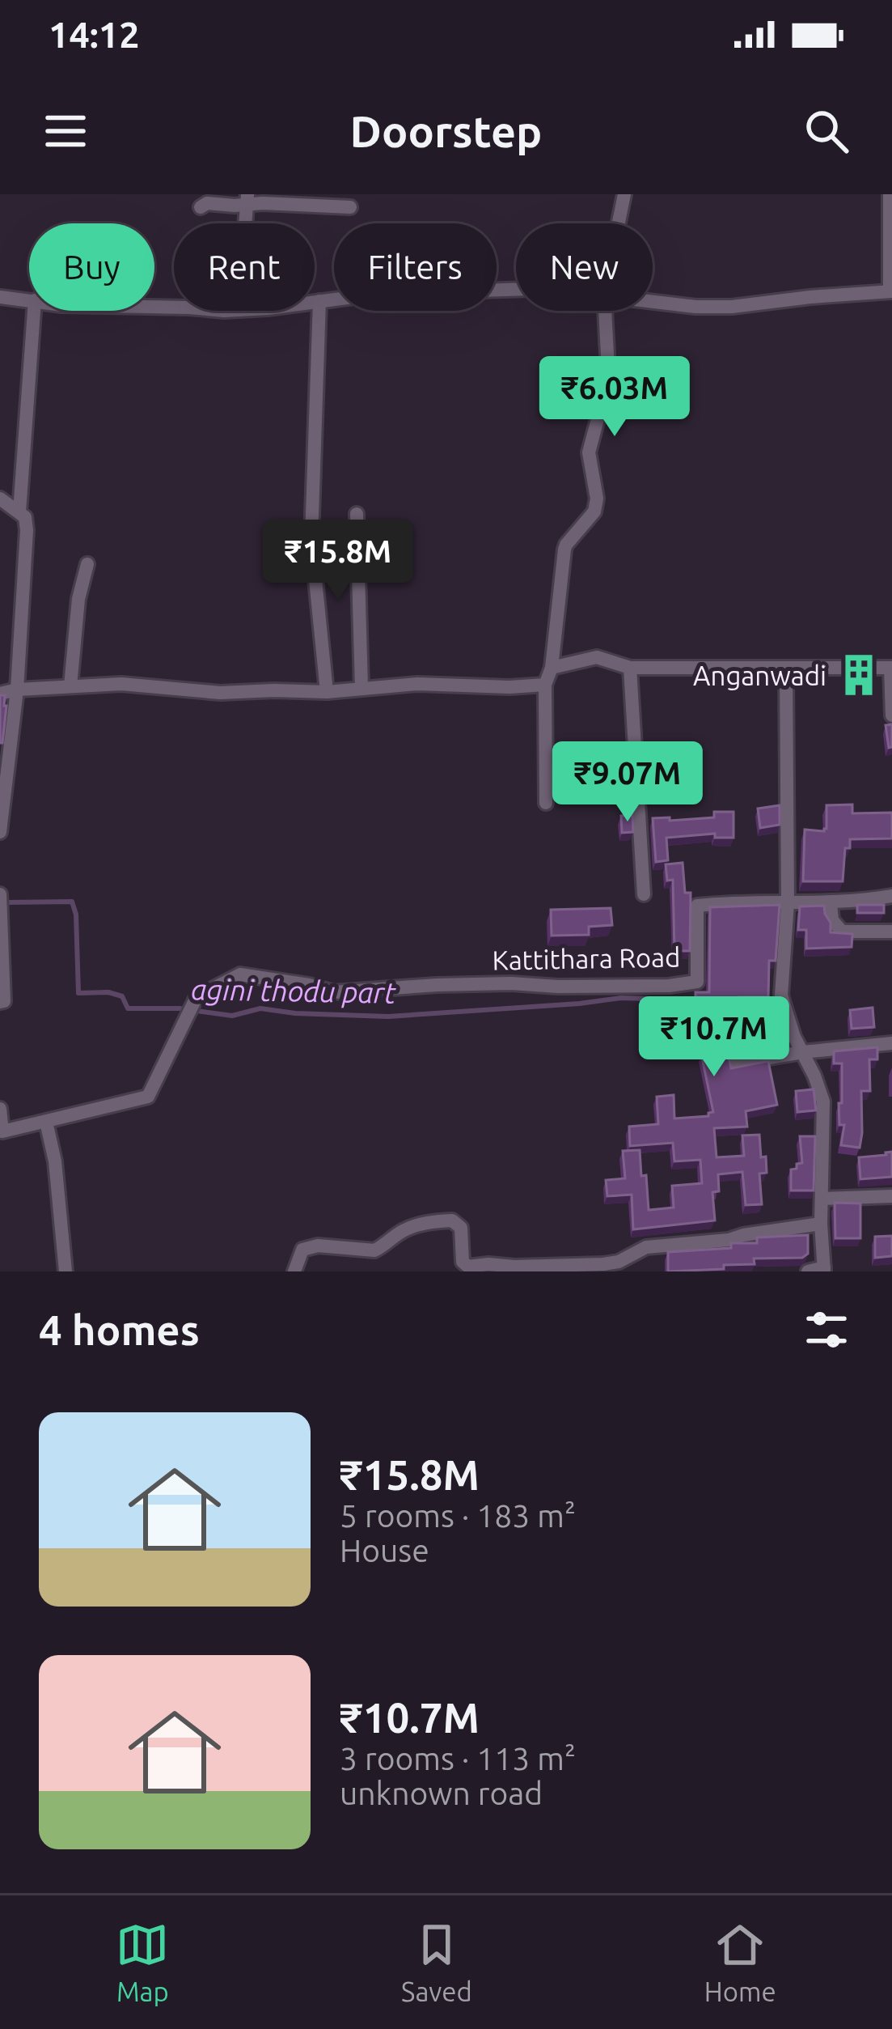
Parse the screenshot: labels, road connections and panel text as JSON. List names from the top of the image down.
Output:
{
  "streets": {
    "street": ["Kattithara Road"]
  },
  "water": ["agini thodu part"],
  "places": {
    "building": ["Anganwadi"]
  },
  "page": {
    "status": "14:12",
    "header": "Doorstep",
    "chip": [
      "Buy",
      "Rent",
      "Filters",
      "New"
    ],
    "price": [
      "₹6.03M",
      "₹15.8M",
      "₹9.07M",
      "₹10.7M"
    ],
    "heading": "4 homes",
    "list": [
      {
        "name": "₹15.8M",
        "note": "5 rooms · 183 m² · House"
      },
      {
        "name": "₹10.7M",
        "note": "3 rooms · 113 m² · unknown road"
      }
    ],
    "tabs": ["Map", "Saved", "Home"]
  }
}
